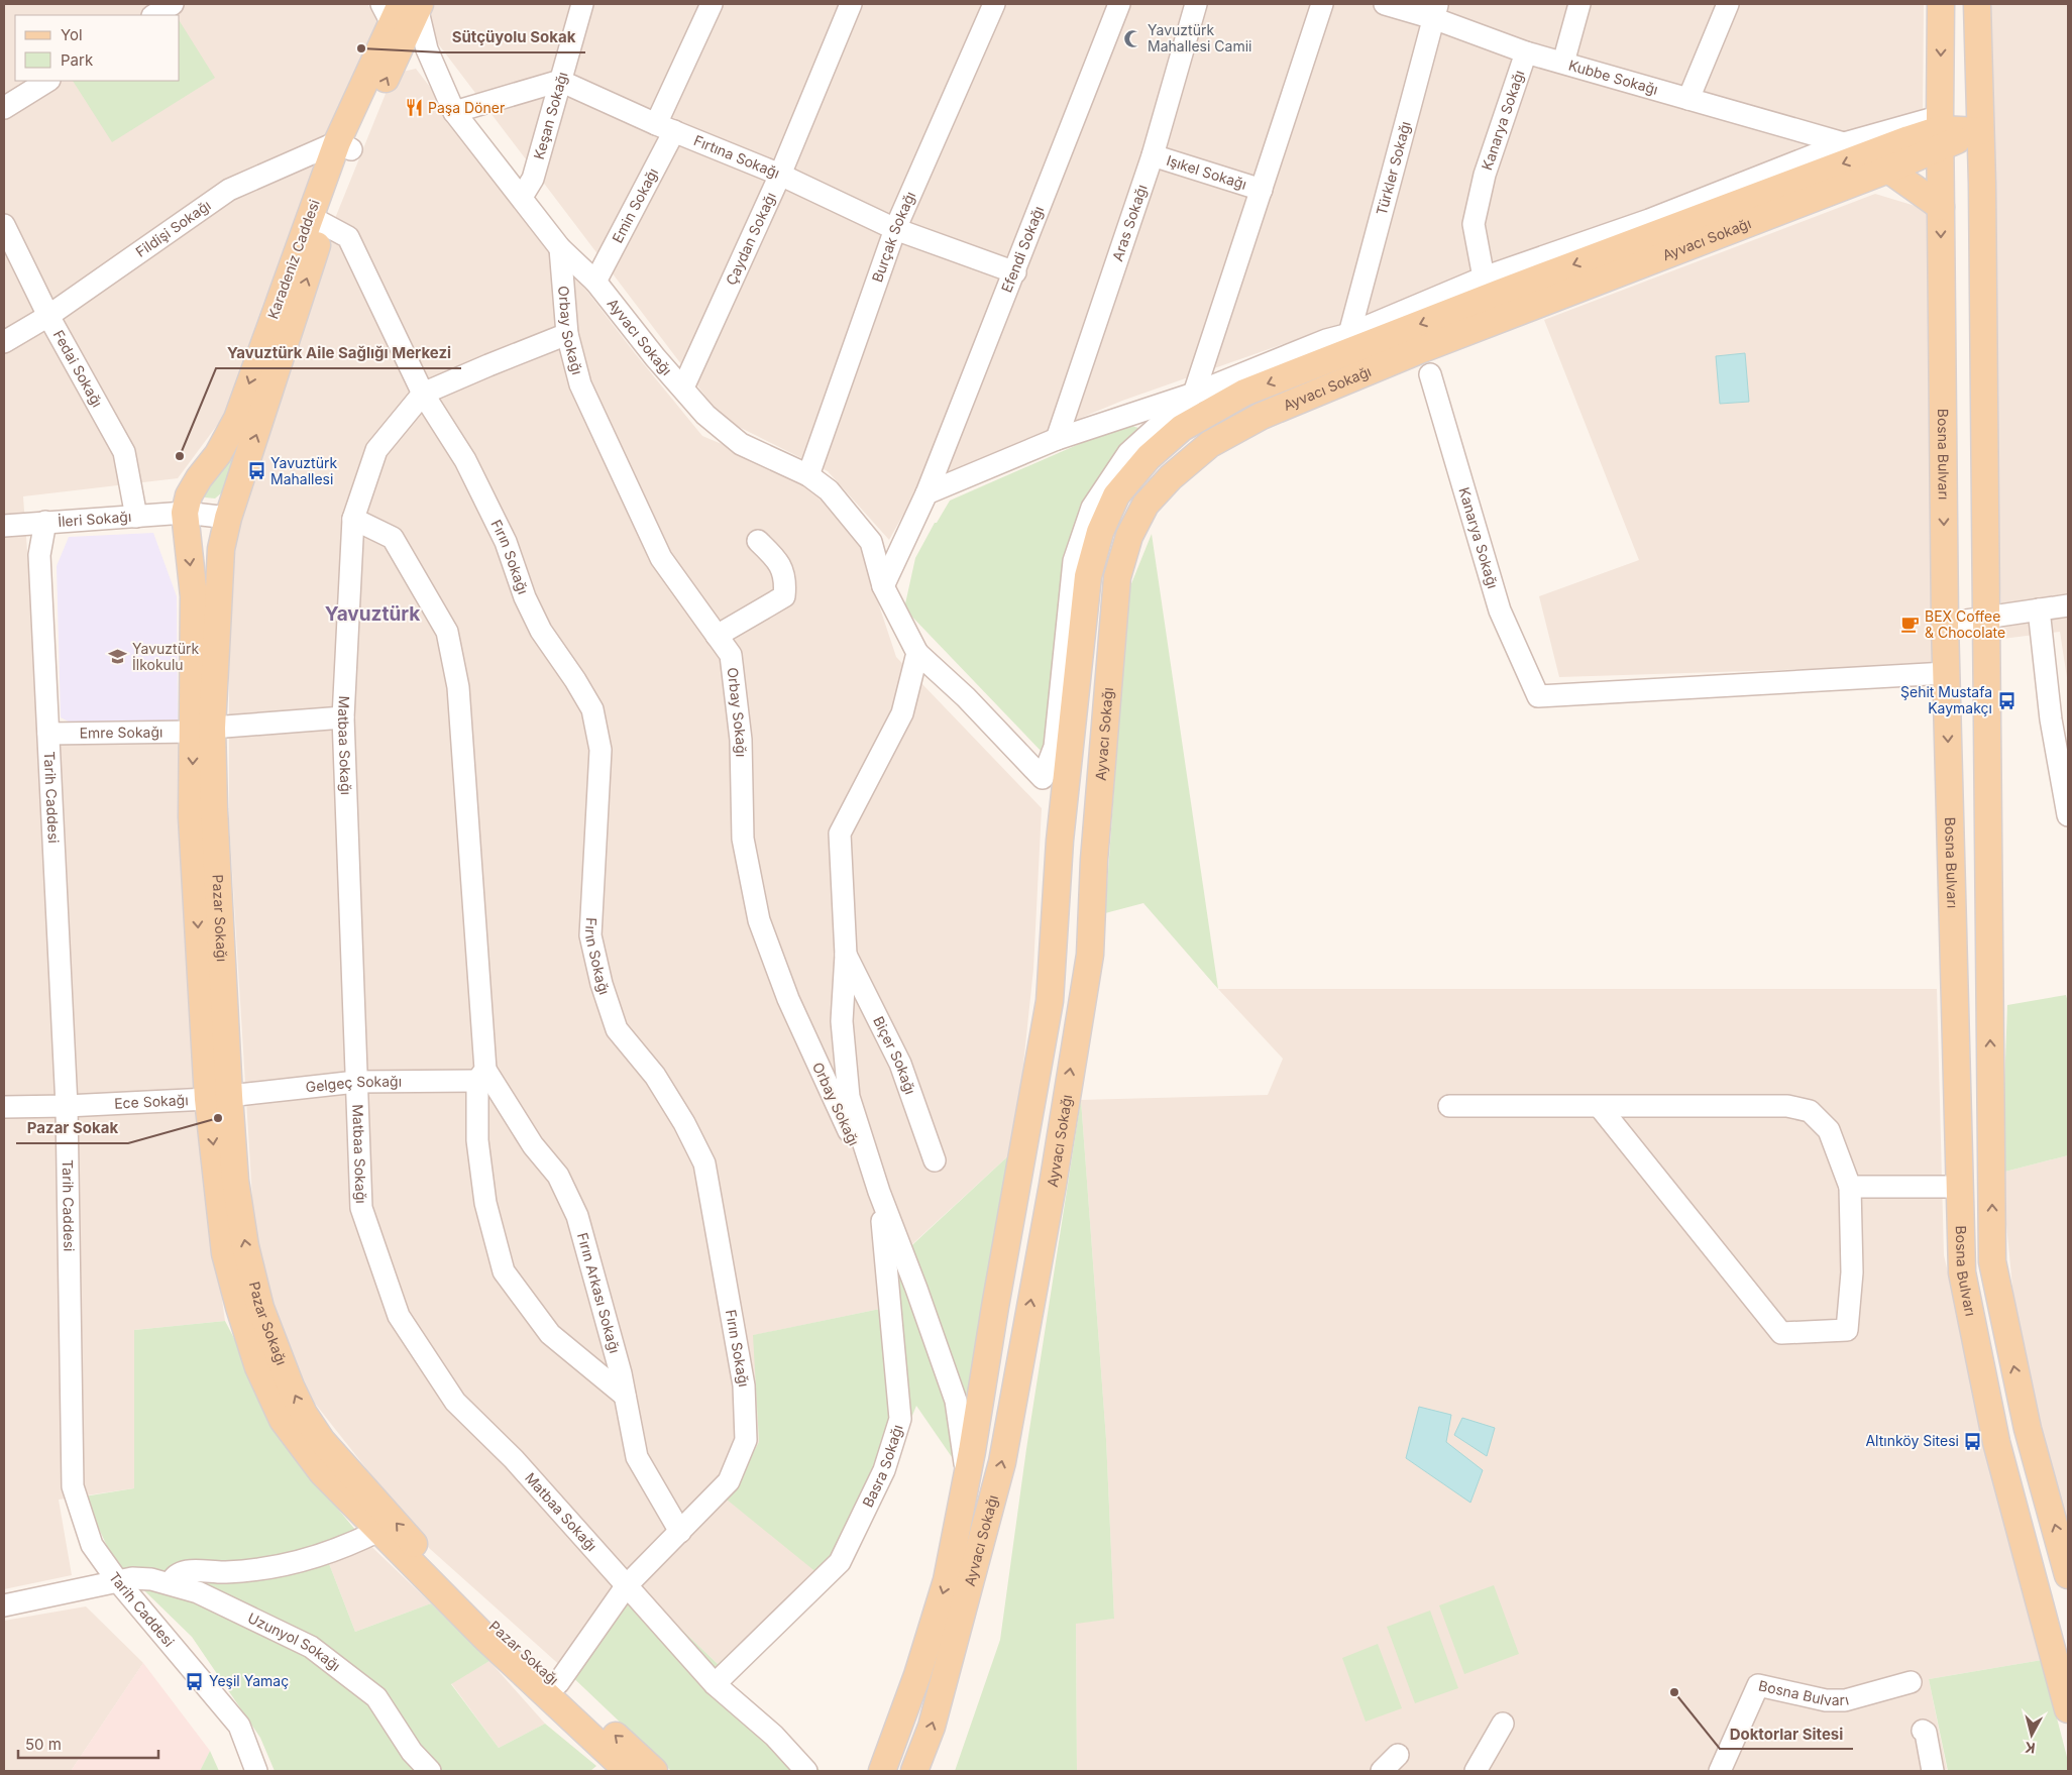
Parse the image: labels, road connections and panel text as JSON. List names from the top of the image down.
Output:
{
  "streets": {
    "main road": [
      "Ayvacı Sokağı",
      "Karadeniz Caddesi",
      "Bosna Bulvarı",
      "Pazar Sokağı"
    ],
    "street": [
      "Kubbe Sokağı",
      "Keşan Sokağı",
      "Kanarya Sokağı",
      "Fırtına Sokağı",
      "Türkler Sokağı",
      "Işıkel Sokağı",
      "Emin Sokağı",
      "Aras Sokağı",
      "Fildişi Sokağı",
      "Burçak Sokağı",
      "Çaydan Sokağı",
      "Efendi Sokağı",
      "Orbay Sokağı",
      "Fedai Sokağı",
      "İleri Sokağı",
      "Fırın Sokağı",
      "Emre Sokağı",
      "Matbaa Sokağı",
      "Tarih Caddesi",
      "Biçer Sokağı",
      "Gelgeç Sokağı",
      "Ece Sokağı",
      "Fırın Arkası Sokağı",
      "Basra Sokağı",
      "Uzunyol Sokağı"
    ]
  },
  "crossings": [
    ["Kubbe Sokağı", "Kanarya Sokağı"],
    ["Kubbe Sokağı", "Türkler Sokağı"],
    ["Keşan Sokağı", "Fırtına Sokağı"],
    ["Keşan Sokağı", "Ayvacı Sokağı"],
    ["Kanarya Sokağı", "Bosna Bulvarı"],
    ["Fırtına Sokağı", "Emin Sokağı"],
    ["Fırtına Sokağı", "Burçak Sokağı"],
    ["Fırtına Sokağı", "Çaydan Sokağı"],
    ["Fırtına Sokağı", "Efendi Sokağı"],
    ["Işıkel Sokağı", "Aras Sokağı"],
    ["Emin Sokağı", "Ayvacı Sokağı"],
    ["Fildişi Sokağı", "Karadeniz Caddesi"],
    ["Fildişi Sokağı", "Fedai Sokağı"],
    ["Burçak Sokağı", "Ayvacı Sokağı"],
    ["Çaydan Sokağı", "Ayvacı Sokağı"],
    ["Ayvacı Sokağı", "Karadeniz Caddesi"],
    ["Ayvacı Sokağı", "Orbay Sokağı"],
    ["Ayvacı Sokağı", "Bosna Bulvarı"],
    ["Karadeniz Caddesi", "İleri Sokağı"],
    ["Karadeniz Caddesi", "Fırın Sokağı"],
    ["Karadeniz Caddesi", "Pazar Sokağı"],
    ["Orbay Sokağı", "Basra Sokağı"],
    ["Fedai Sokağı", "İleri Sokağı"],
    ["İleri Sokağı", "Tarih Caddesi"],
    ["İleri Sokağı", "Pazar Sokağı"],
    ["Fırın Sokağı", "Matbaa Sokağı"],
    ["Fırın Sokağı", "Pazar Sokağı"],
    ["Fırın Sokağı", "Fırın Arkası Sokağı"],
    ["Emre Sokağı", "Matbaa Sokağı"],
    ["Emre Sokağı", "Tarih Caddesi"],
    ["Emre Sokağı", "Pazar Sokağı"],
    ["Matbaa Sokağı", "Gelgeç Sokağı"],
    ["Matbaa Sokağı", "Basra Sokağı"],
    ["Tarih Caddesi", "Ece Sokağı"],
    ["Tarih Caddesi", "Uzunyol Sokağı"],
    ["Pazar Sokağı", "Gelgeç Sokağı"],
    ["Pazar Sokağı", "Ece Sokağı"],
    ["Gelgeç Sokağı", "Ece Sokağı"],
    ["Gelgeç Sokağı", "Fırın Arkası Sokağı"]
  ],
  "districts": ["Yavuztürk"],
  "places": {
    "mosque": ["Yavuztürk Mahallesi Camii"],
    "other": [
      "Sütçüyolu Sokak",
      "Yavuztürk Aile Sağlığı Merkezi",
      "Pazar Sokak",
      "Doktorlar Sitesi"
    ],
    "restaurant": ["Paşa Döner"],
    "bus stop": [
      "Yavuztürk Mahallesi",
      "Şehit Mustafa Kaymakçı",
      "Altınköy Sitesi",
      "Yeşil Yamaç"
    ],
    "cafe": ["BEX Coffee & Chocolate"],
    "school or university": ["Yavuztürk İlkokulu"]
  },
  "legend": ["Yol", "Park"],
  "scale_bar": "50 m",
  "north": "bottom"
}
